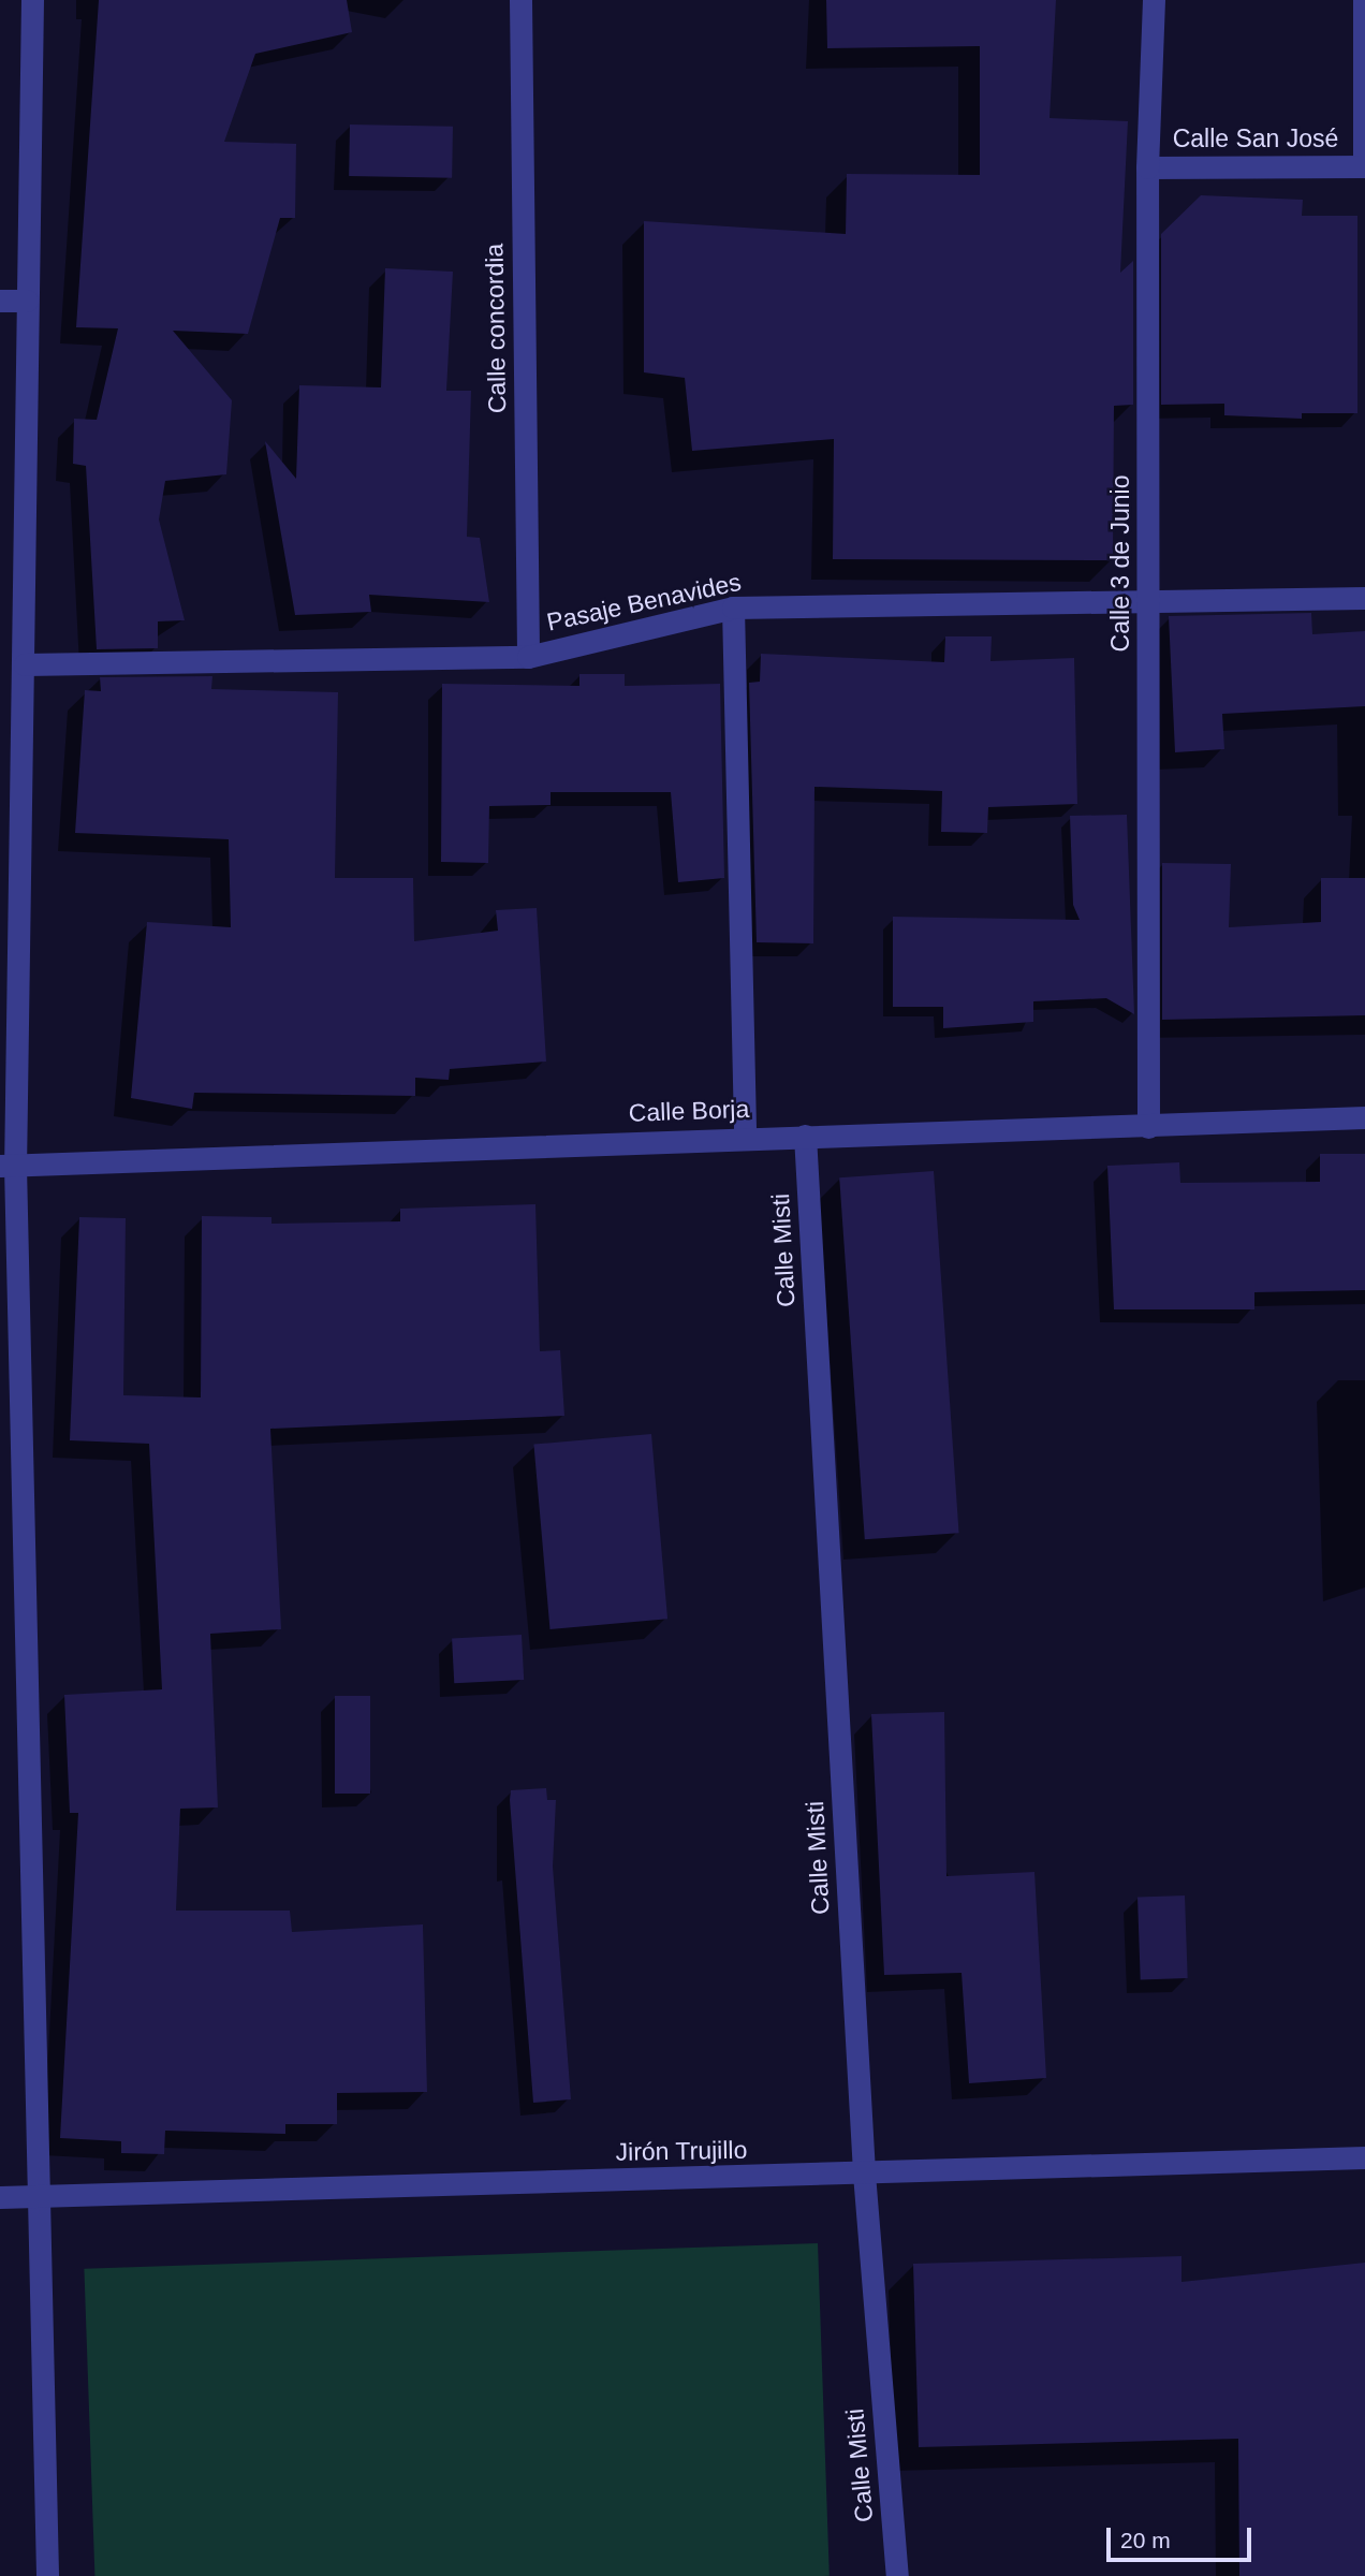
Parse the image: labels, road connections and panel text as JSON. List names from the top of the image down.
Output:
{
  "streets": {
    "street": [
      "Calle San José",
      "Calle concordia",
      "Calle 3 de Junio",
      "Pasaje Benavides",
      "Calle Borja",
      "Calle Misti",
      "Jirón Trujillo"
    ]
  },
  "crossings": [
    ["Calle San José", "Calle 3 de Junio"],
    ["Calle concordia", "Pasaje Benavides"],
    ["Calle 3 de Junio", "Pasaje Benavides"],
    ["Calle 3 de Junio", "Calle Borja"],
    ["Calle Borja", "Calle Misti"],
    ["Calle Misti", "Jirón Trujillo"]
  ],
  "scale_bar": "20 m"
}
